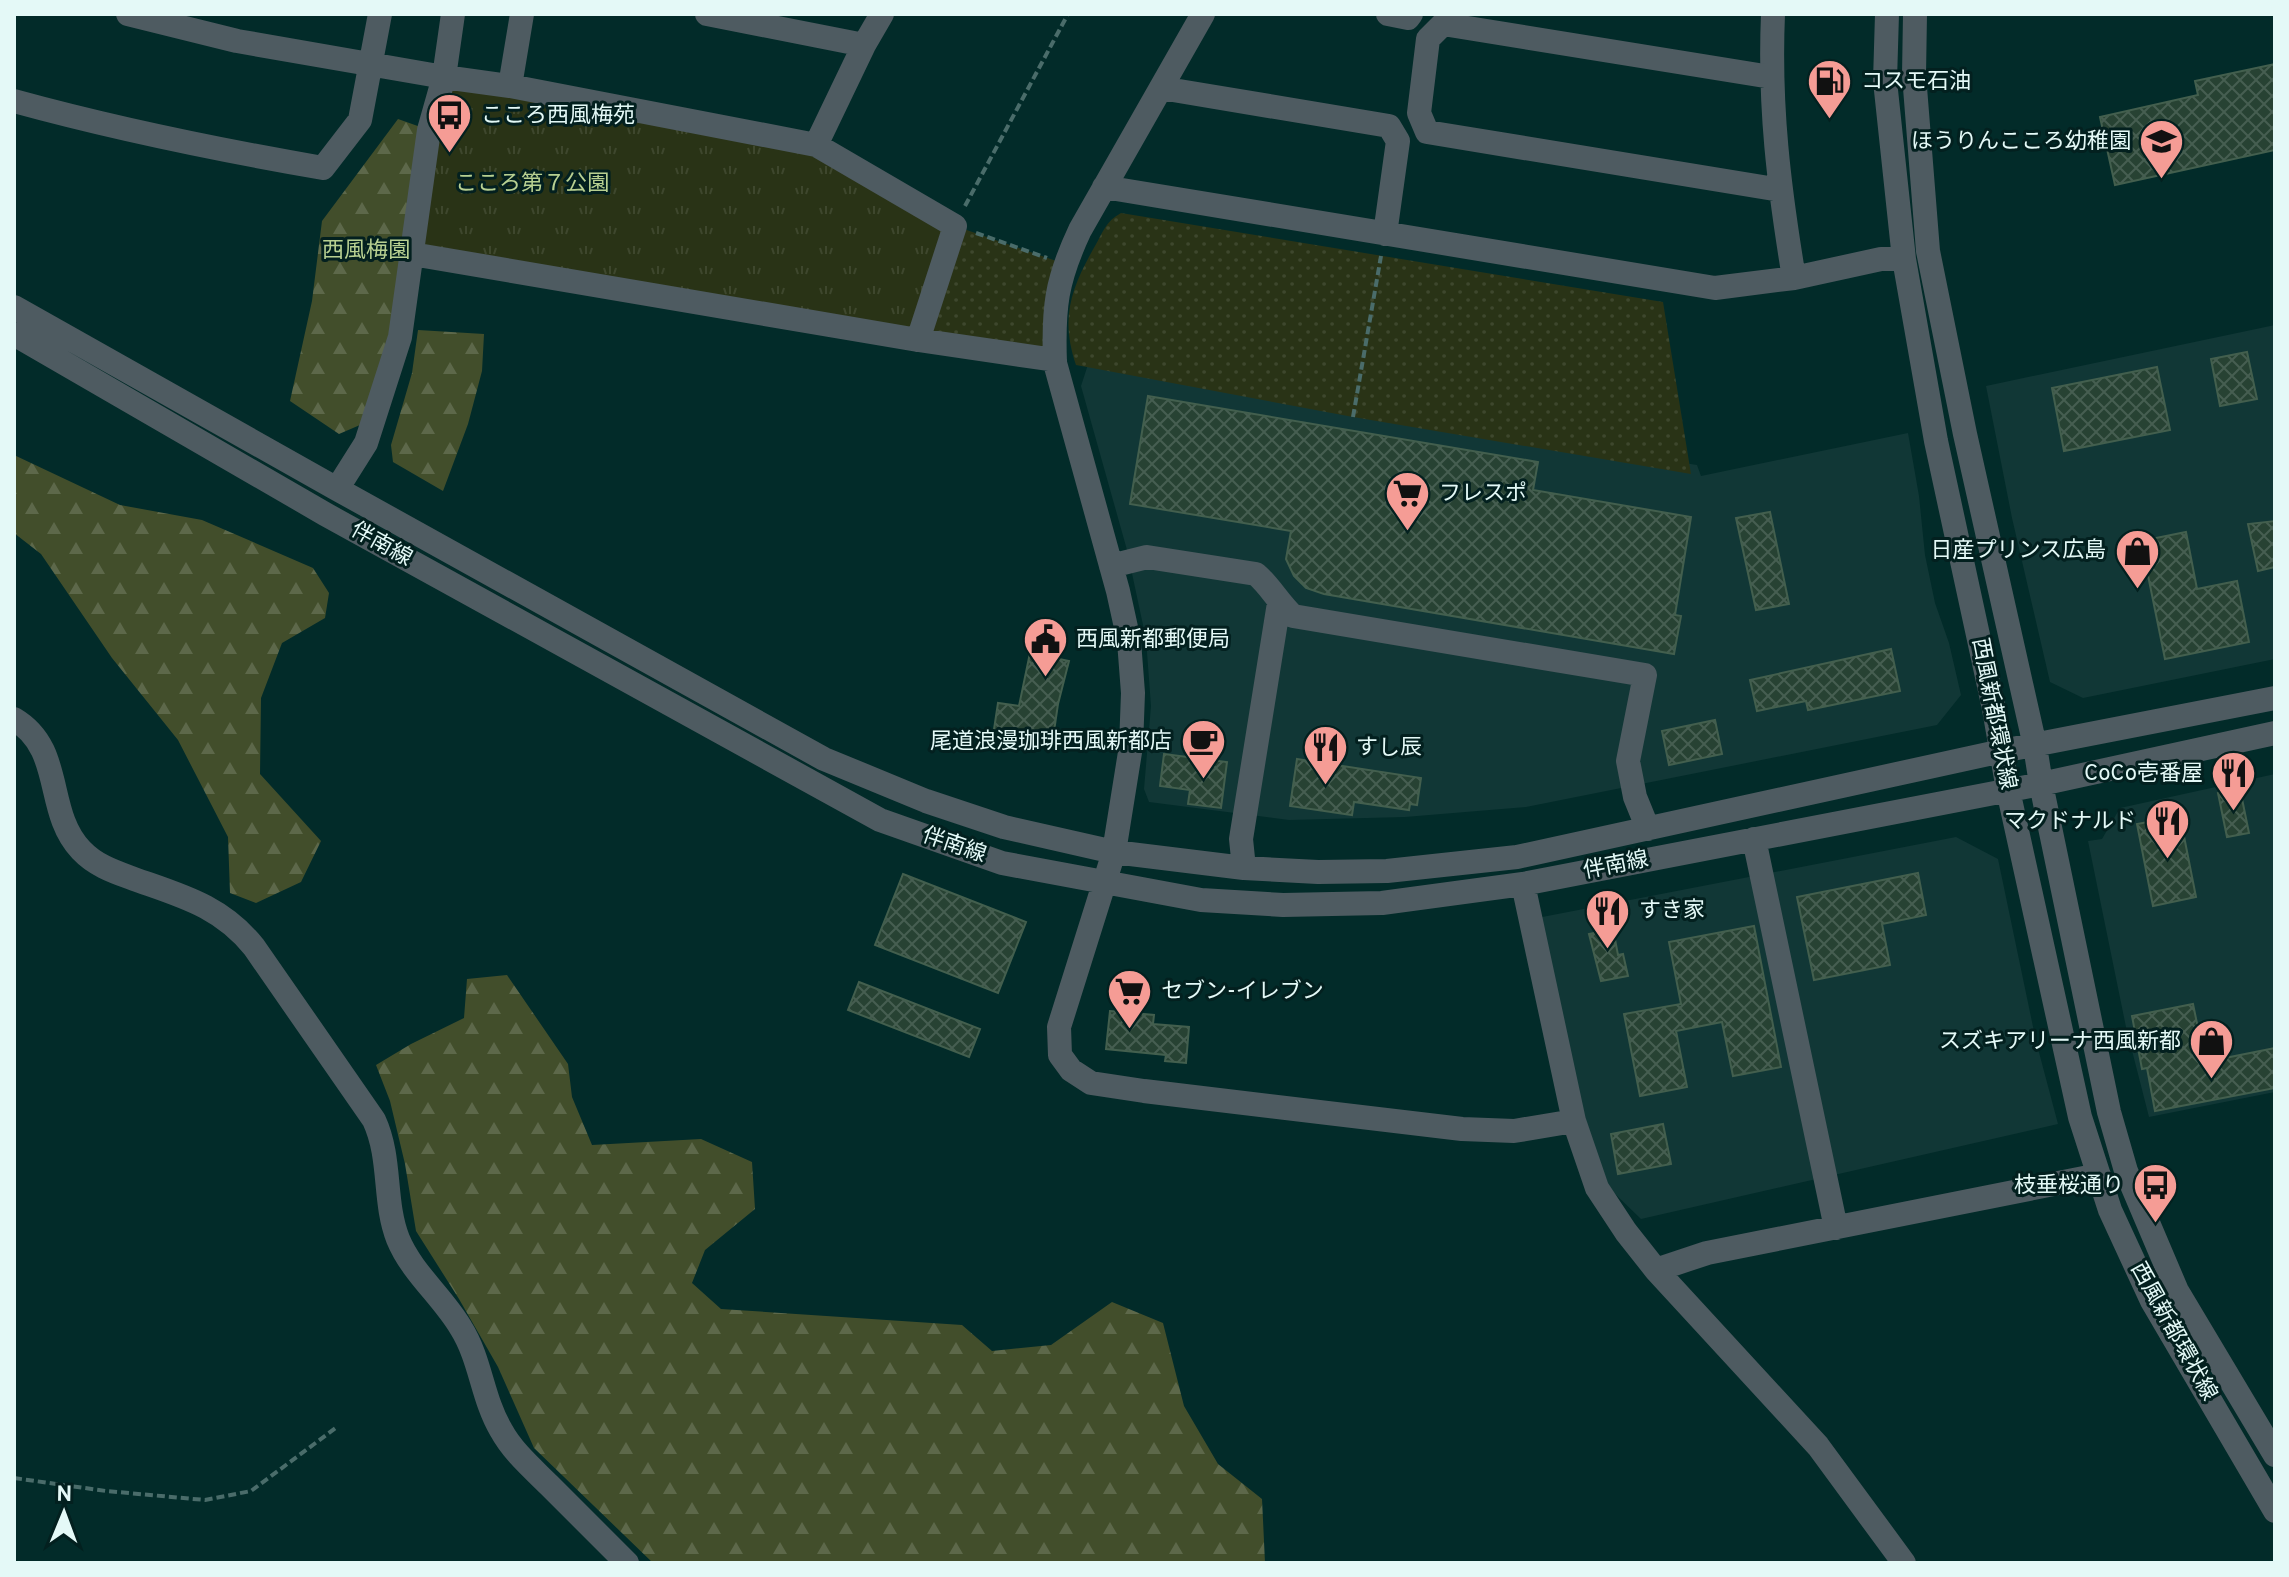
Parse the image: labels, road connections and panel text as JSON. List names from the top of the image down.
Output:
{
  "streets": {
    "street": ["伴南線", "西風新都環状線"]
  },
  "crossings": [
    ["伴南線", "西風新都環状線"]
  ],
  "parks": ["こころ第７公園", "西風梅園"],
  "places": {
    "fuel station": ["コスモ石油"],
    "bus stop": ["こころ西風梅苑", "枝垂桜通り"],
    "school or university": ["ほうりんこころ幼稚園"],
    "supermarket": ["フレスポ", "セブン-イレブン"],
    "shop": ["日産プリンス広島", "スズキアリーナ西風新都"],
    "public building": ["西風新都郵便局"],
    "cafe": ["尾道浪漫珈琲西風新都店"],
    "restaurant": [
      "すし辰",
      "CoCo壱番屋",
      "マクドナルド",
      "すき家"
    ]
  },
  "north": "top"
}
